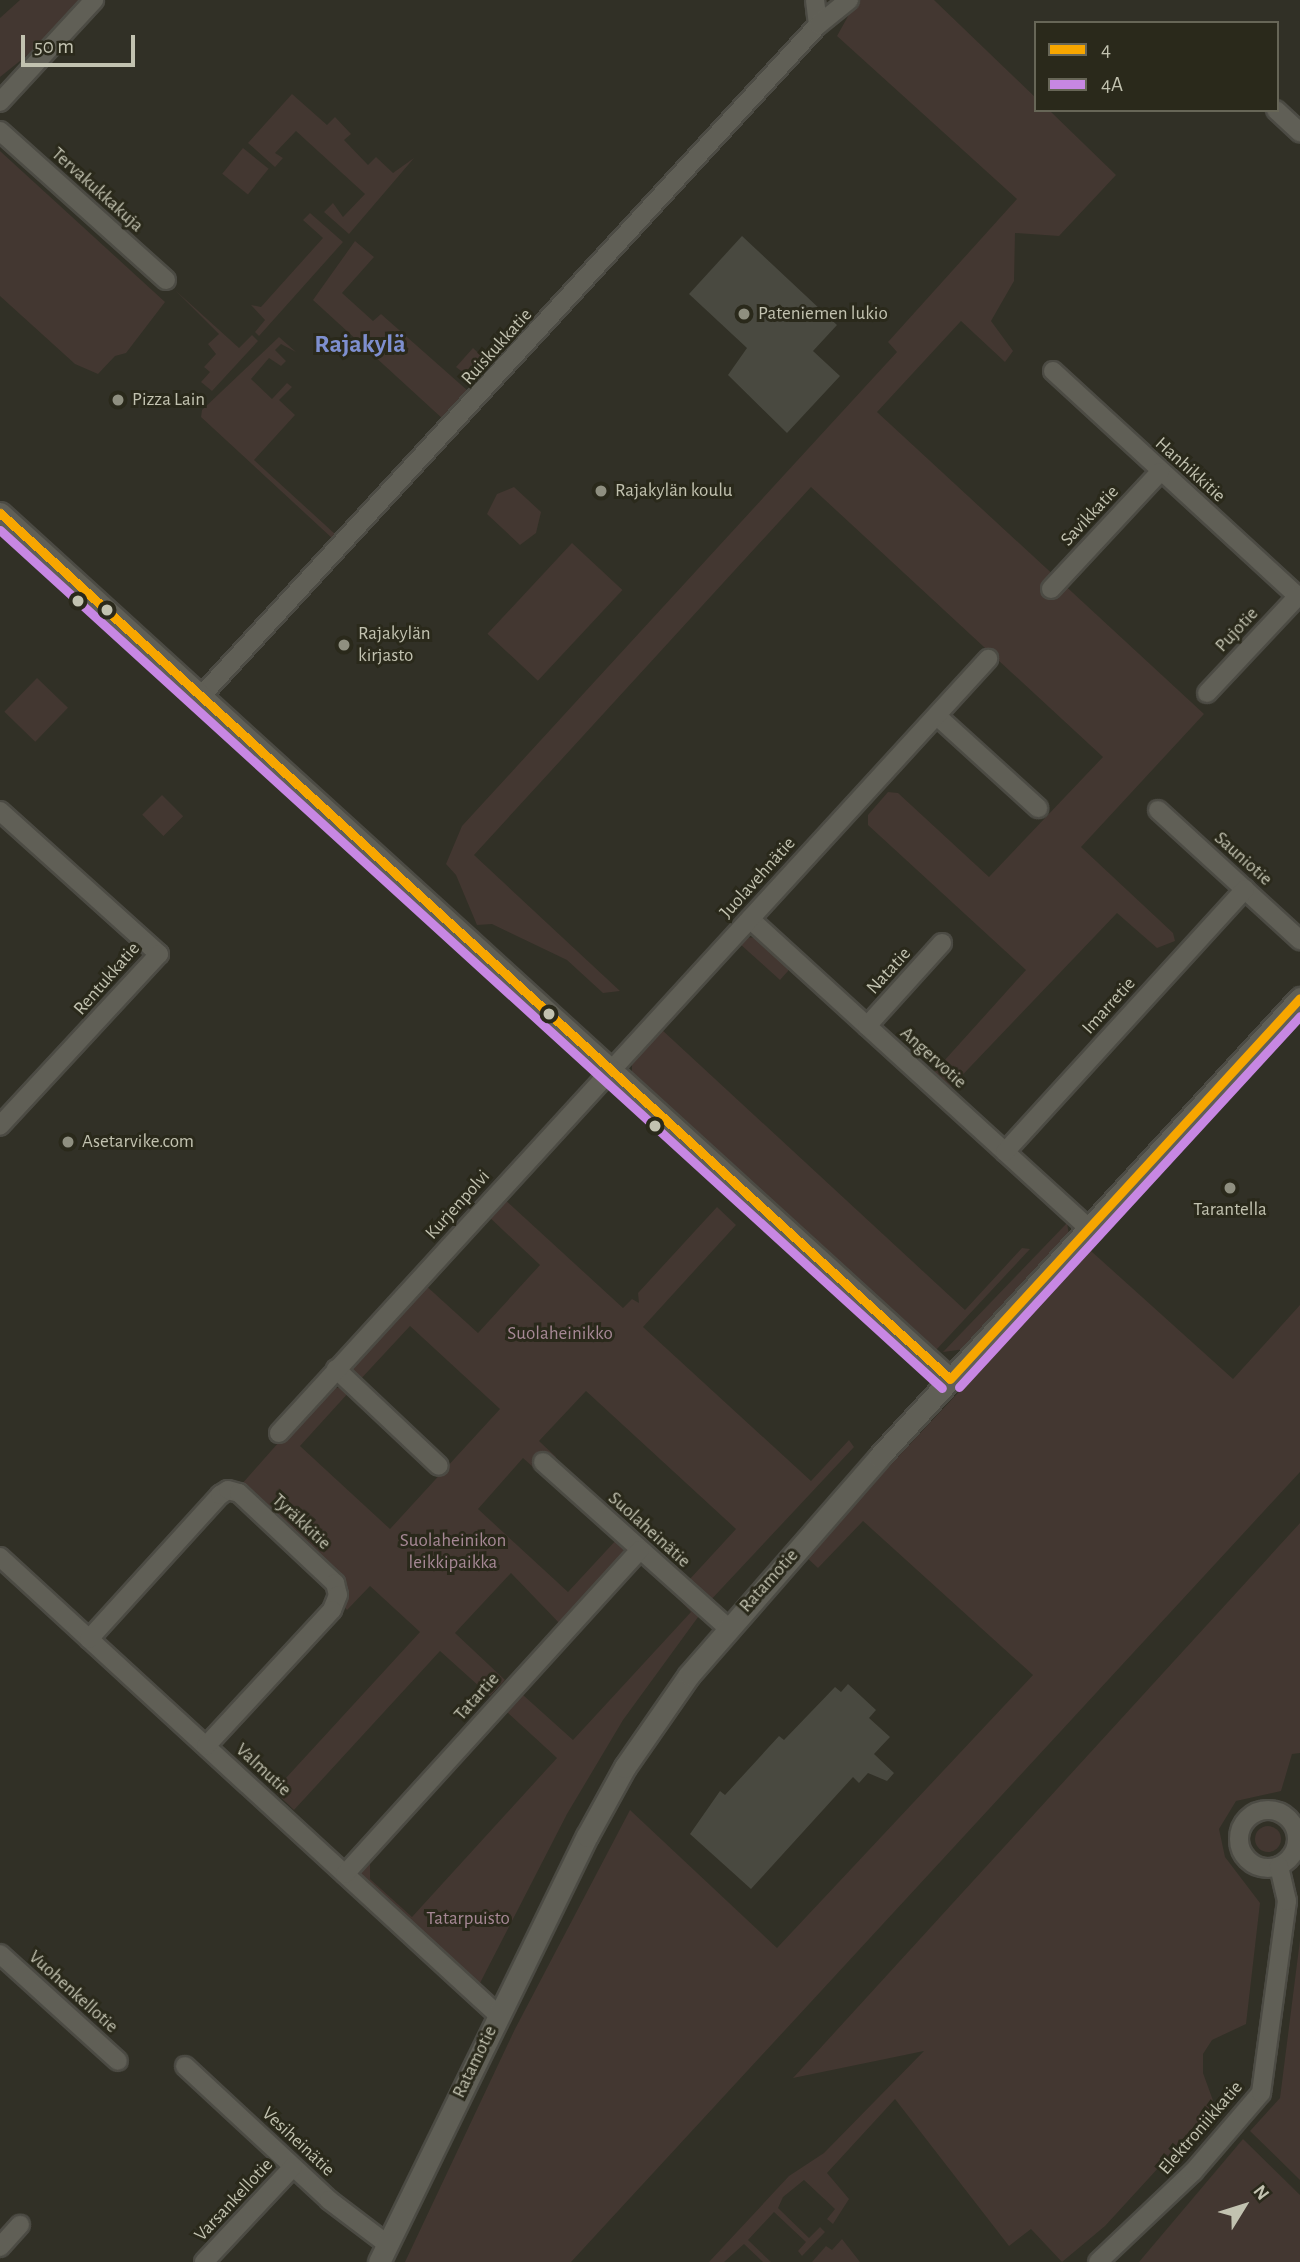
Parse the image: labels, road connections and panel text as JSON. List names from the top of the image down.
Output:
{
  "streets": {
    "street": [
      "Tervakukkakuja",
      "Ruiskukkatie",
      "Hanhikkitie",
      "Savikkatie",
      "Pujotie",
      "Sauniotie",
      "Juolavehnätie",
      "Natatie",
      "Rentukkatie",
      "Imarretie",
      "Angervotie",
      "Kurjenpolvi",
      "Tyräkkitie",
      "Suolaheinätie",
      "Ratamotie",
      "Tatartie",
      "Valmutie",
      "Vuohenkellotie",
      "Elektroniikkatie",
      "Vesiheinätie",
      "Varsankellotie"
    ]
  },
  "crossings": [
    ["Hanhikkitie", "Savikkatie"],
    ["Hanhikkitie", "Pujotie"],
    ["Sauniotie", "Imarretie"],
    ["Juolavehnätie", "Angervotie"],
    ["Juolavehnätie", "Kurjenpolvi"],
    ["Natatie", "Angervotie"],
    ["Imarretie", "Angervotie"],
    ["Angervotie", "Ratamotie"],
    ["Tyräkkitie", "Valmutie"],
    ["Suolaheinätie", "Ratamotie"],
    ["Suolaheinätie", "Tatartie"],
    ["Ratamotie", "Valmutie"],
    ["Ratamotie", "Vesiheinätie"],
    ["Tatartie", "Valmutie"],
    ["Vesiheinätie", "Varsankellotie"]
  ],
  "districts": ["Rajakylä"],
  "parks": ["Suolaheinikko", "Suolaheinikon leikkipaikka", "Tatarpuisto"],
  "places": [
    "Pateniemen lukio",
    "Pizza Lain",
    "Rajakylän koulu",
    "Rajakylän kirjasto",
    "Asetarvike.com",
    "Tarantella"
  ],
  "lines": ["transit line 4", "transit line 4A"],
  "legend": ["4", "4A"],
  "scale_bar": "50 m",
  "north": "top right"
}
